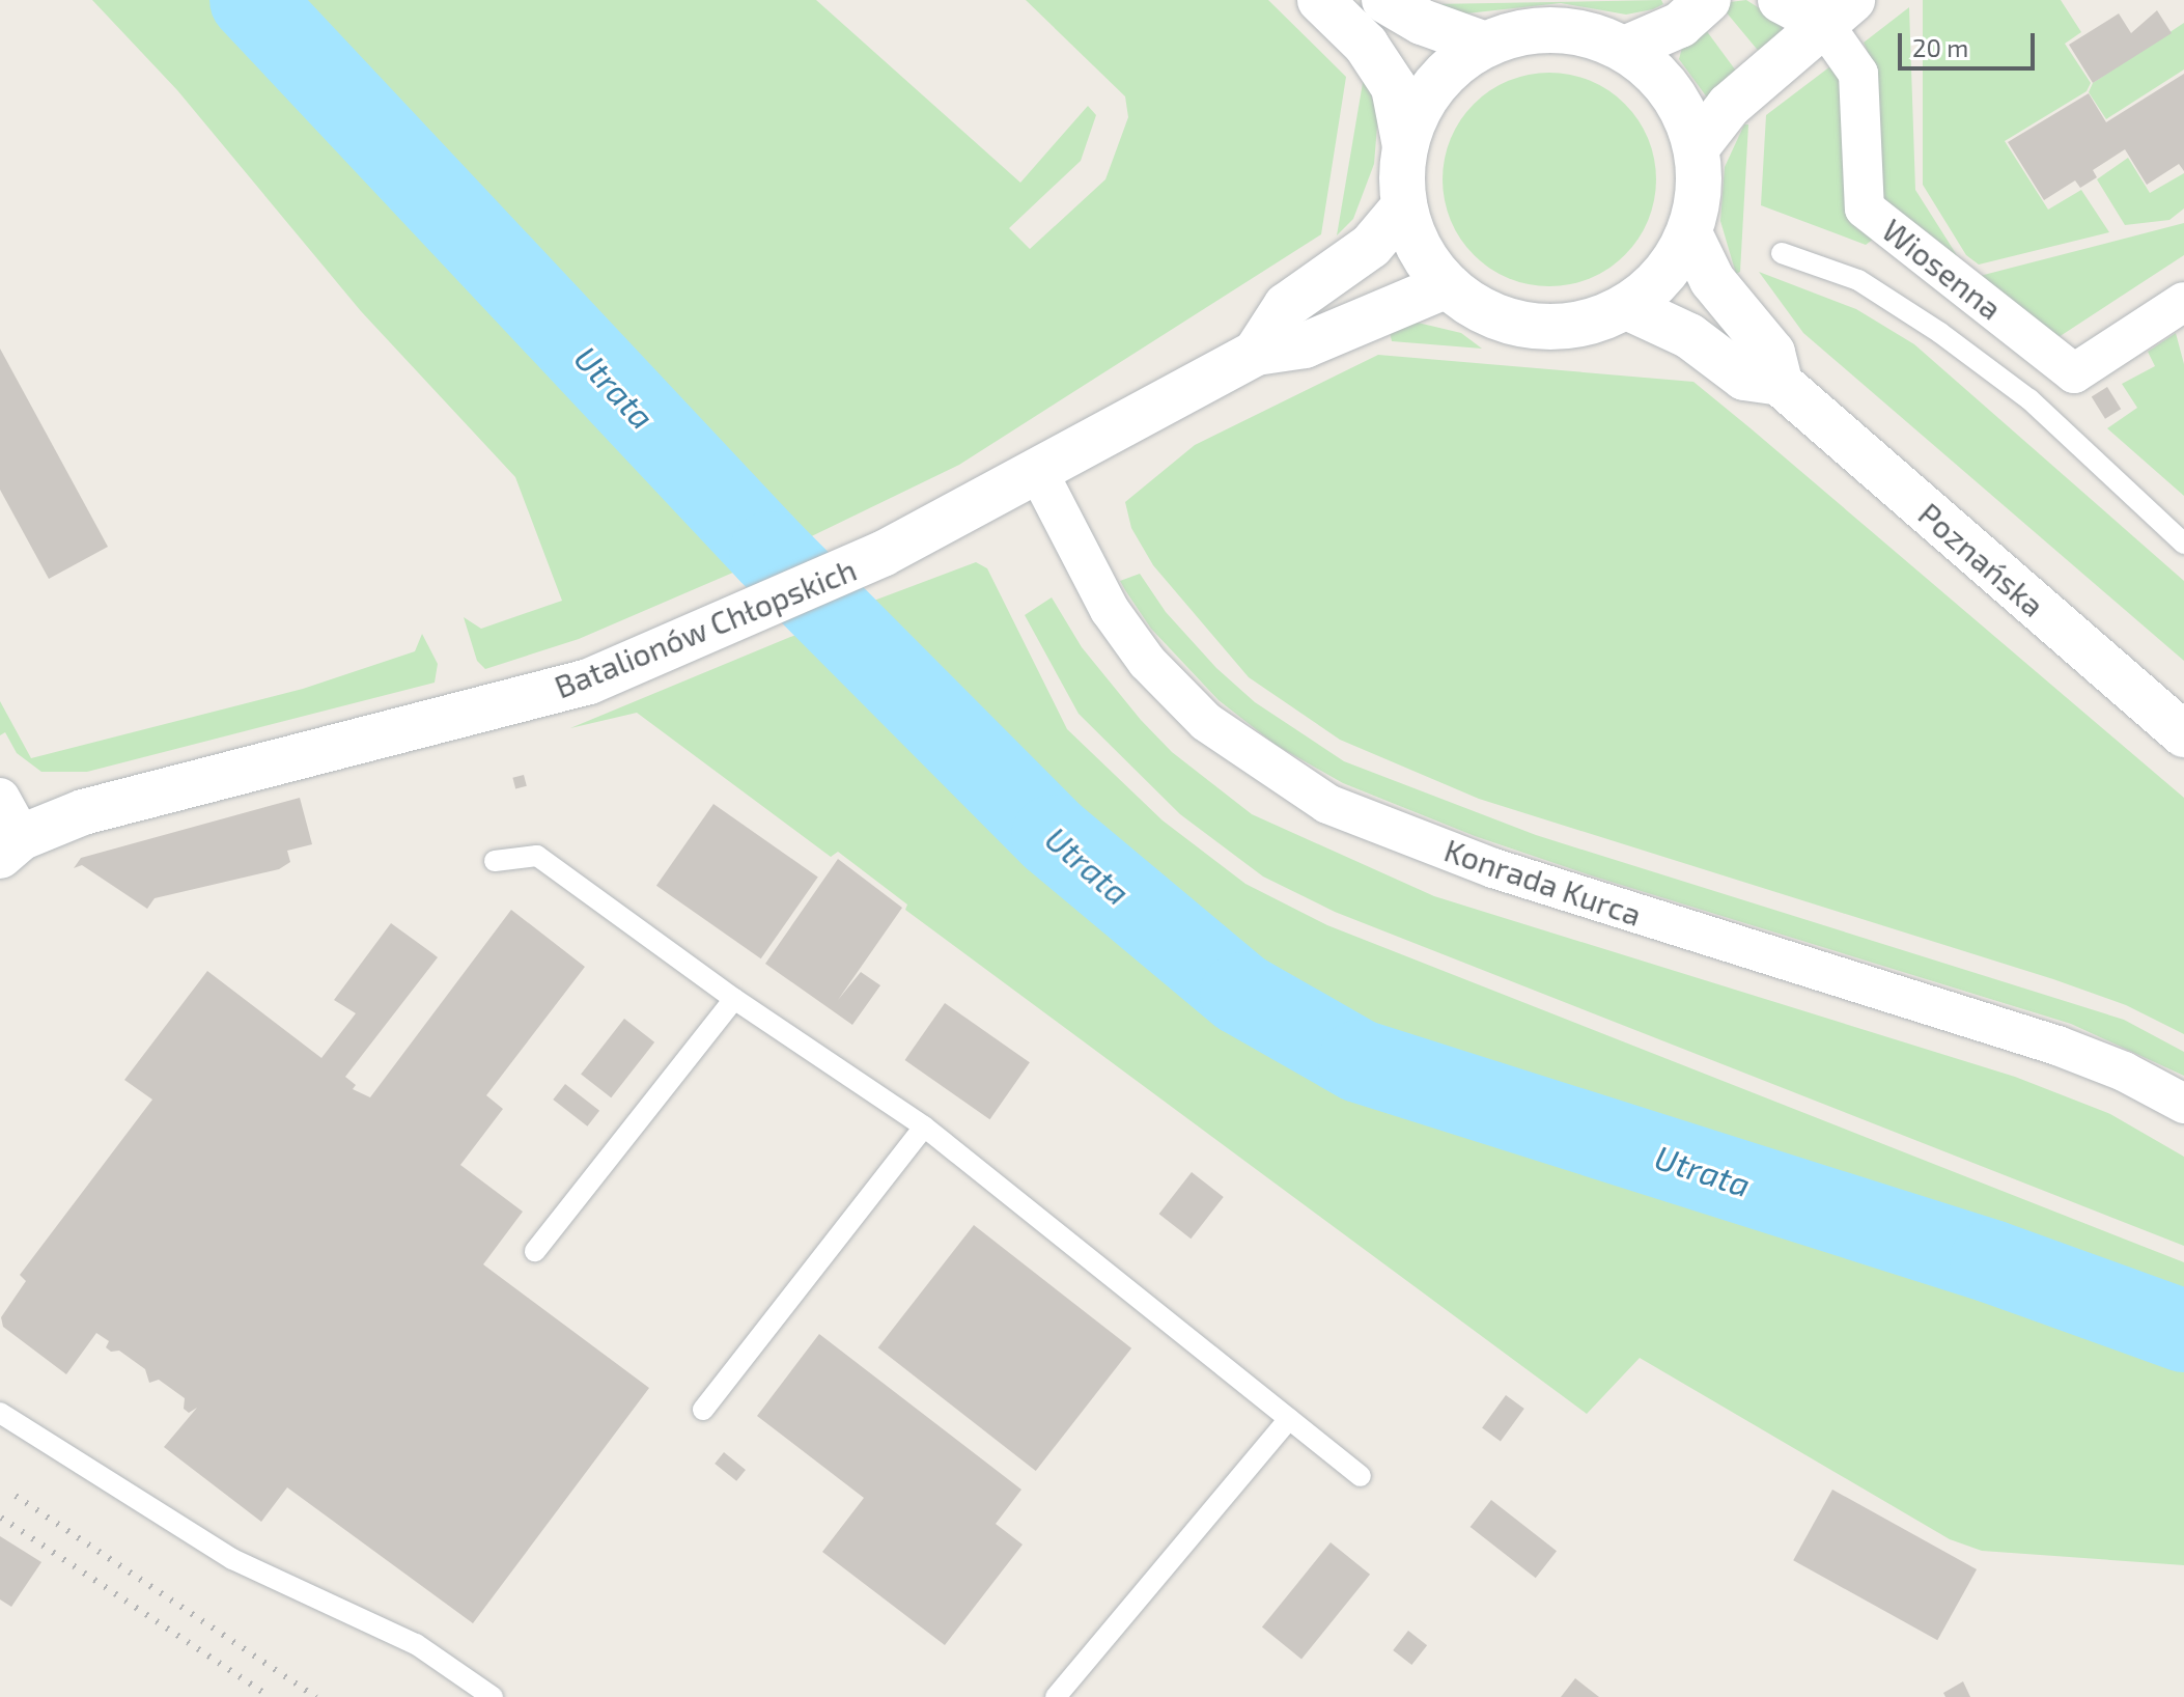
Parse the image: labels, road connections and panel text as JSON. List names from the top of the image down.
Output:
{
  "streets": {
    "main road": ["Poznańska", "Batalionów Chłopskich"],
    "street": ["Wiosenna", "Konrada Kurca"]
  },
  "crossings": [
    ["Batalionów Chłopskich", "Konrada Kurca"]
  ],
  "water": ["Utrata"],
  "scale_bar": "20 m"
}
